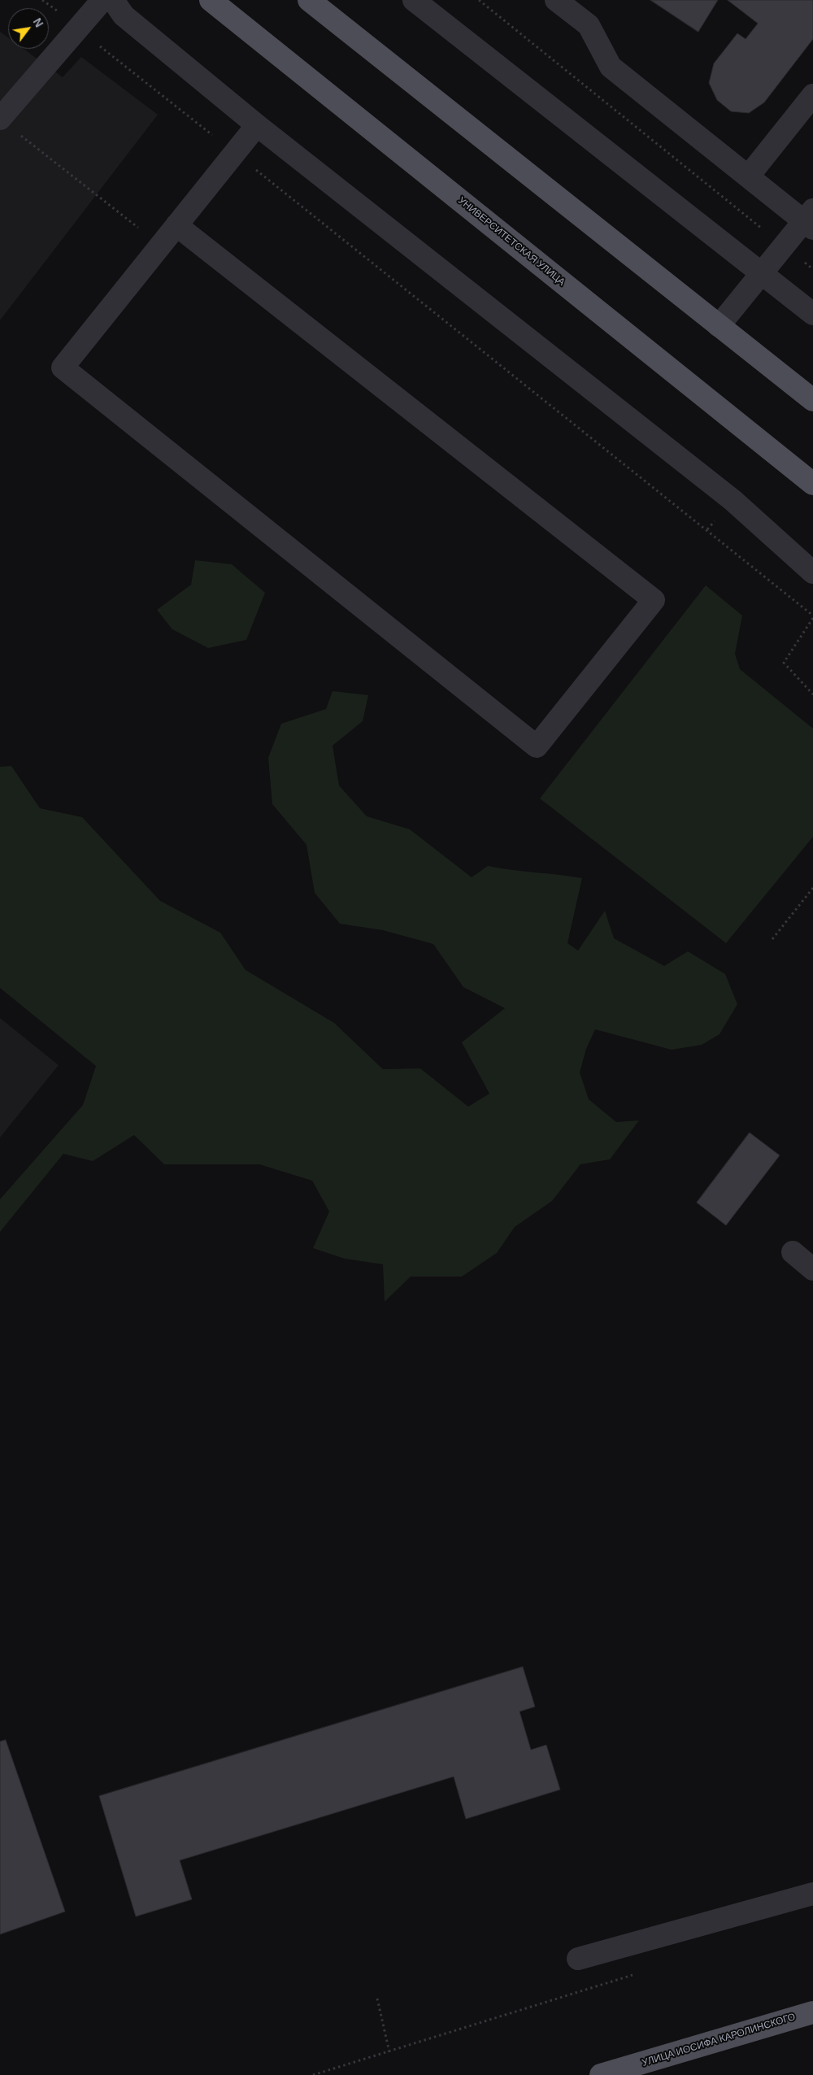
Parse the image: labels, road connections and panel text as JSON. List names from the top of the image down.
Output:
{
  "streets": {
    "main road": ["УНИВЕРСИТЕТСКАЯ УЛИЦА", "УЛИЦА ИОСИФА КАРОЛИНСКОГО"]
  },
  "north": "top right"
}
